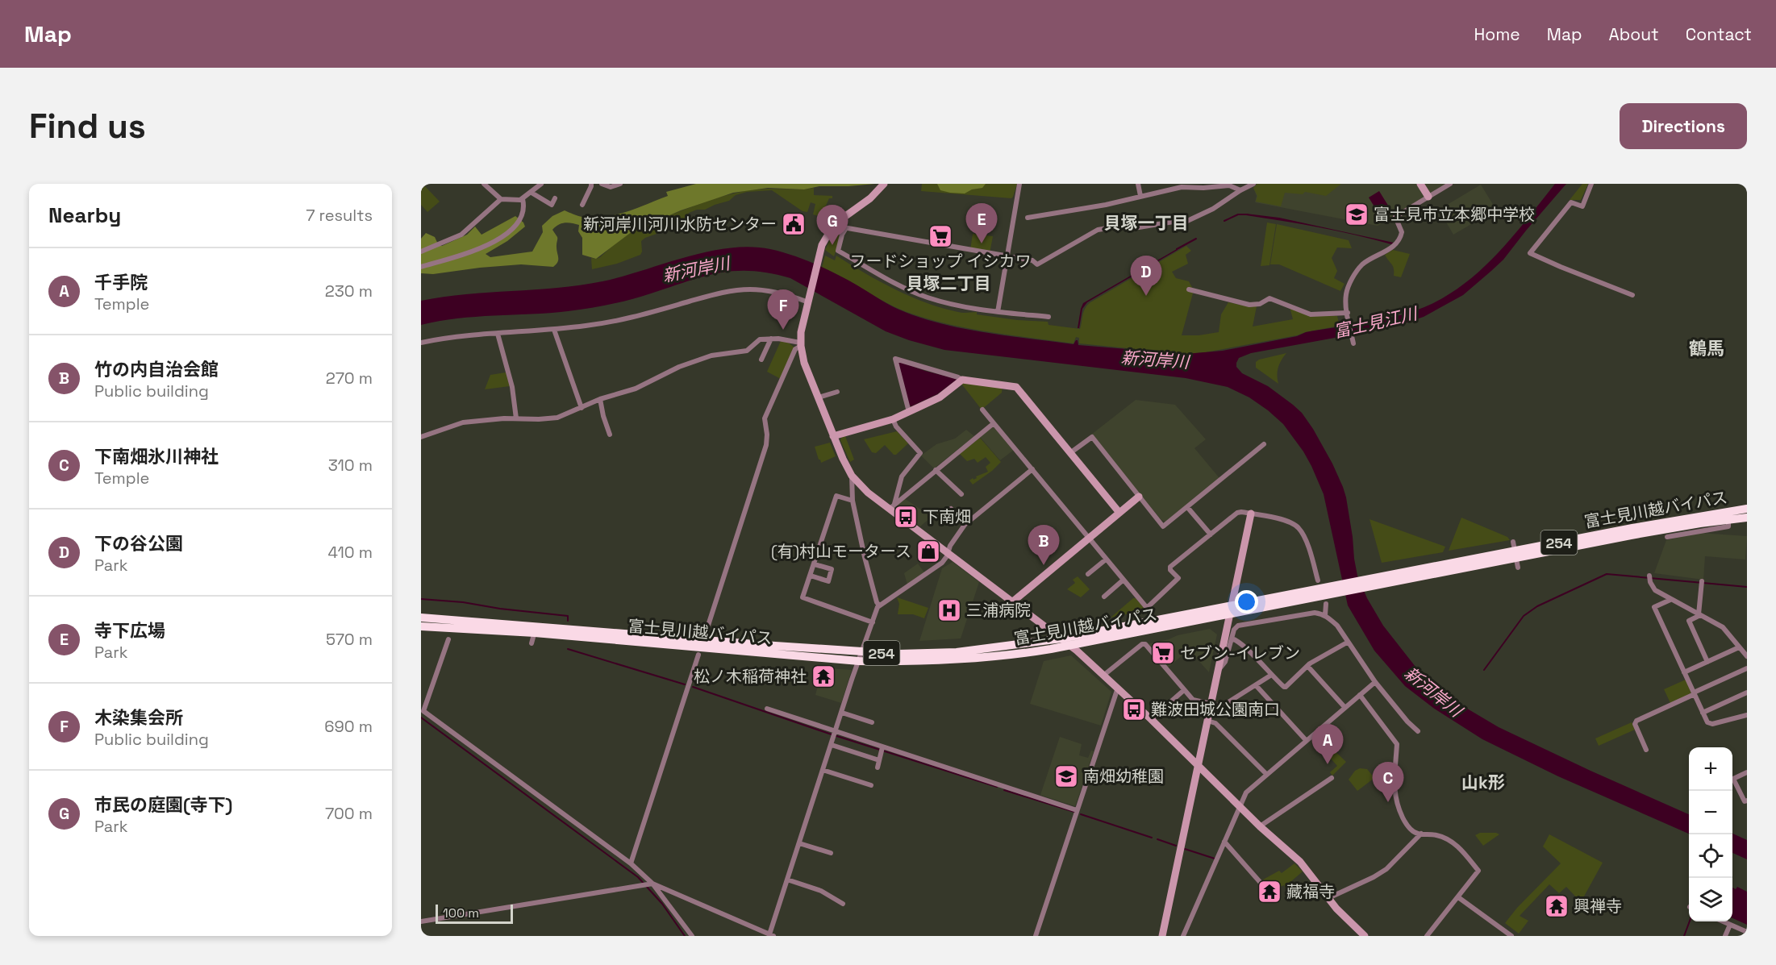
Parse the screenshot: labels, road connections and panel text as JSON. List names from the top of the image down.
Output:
{
  "streets": {
    "highway": ["富士見川越バイパス", "254"]
  },
  "districts": [
    "貝塚一丁目",
    "貝塚二丁目",
    "鶴馬",
    "山k形"
  ],
  "water": ["新河岸川", "富士見江川"],
  "places": {
    "school or university": ["富士見市立本郷中学校", "南畑幼稚園"],
    "public building": ["新河岸川河川水防センター"],
    "supermarket": ["フードショップ イシカワ", "セブン-イレブン"],
    "bus stop": ["下南畑", "難波田城公園南口"],
    "shop": ["(有)村山モータース"],
    "hospital": ["三浦病院"],
    "temple": ["松ノ木稲荷神社", "藏福寺", "興禅寺"]
  },
  "scale_bar": "100 m",
  "page": {
    "header": "Map",
    "nav": [
      "Home",
      "Map",
      "About",
      "Contact"
    ],
    "buttons": "Directions",
    "title": "Find us",
    "heading": ["Nearby", "7 results"],
    "pins": [
      "E",
      "G",
      "D",
      "F",
      "B",
      "A",
      "C"
    ],
    "list": [
      {
        "mark": "A",
        "name": "千手院",
        "note": "Temple",
        "value": "230 m"
      },
      {
        "mark": "B",
        "name": "竹の内自治会館",
        "note": "Public building",
        "value": "270 m"
      },
      {
        "mark": "C",
        "name": "下南畑氷川神社",
        "note": "Temple",
        "value": "310 m"
      },
      {
        "mark": "D",
        "name": "下の谷公園",
        "note": "Park",
        "value": "410 m"
      },
      {
        "mark": "E",
        "name": "寺下広場",
        "note": "Park",
        "value": "570 m"
      },
      {
        "mark": "F",
        "name": "木染集会所",
        "note": "Public building",
        "value": "690 m"
      },
      {
        "mark": "G",
        "name": "市民の庭園(寺下)",
        "note": "Park",
        "value": "700 m"
      }
    ],
    "map_buttons": ["+", "−"],
    "scale": "100 m"
  }
}
